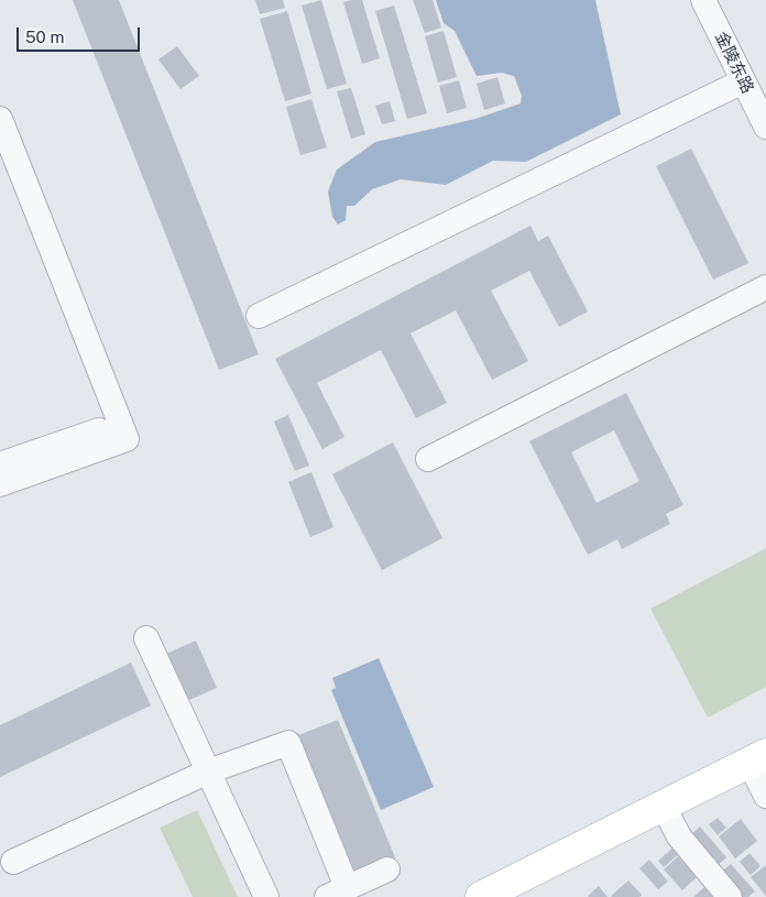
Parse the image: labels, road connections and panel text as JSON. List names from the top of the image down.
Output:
{
  "streets": {
    "street": ["金陵东路"]
  },
  "scale_bar": "50 m"
}
